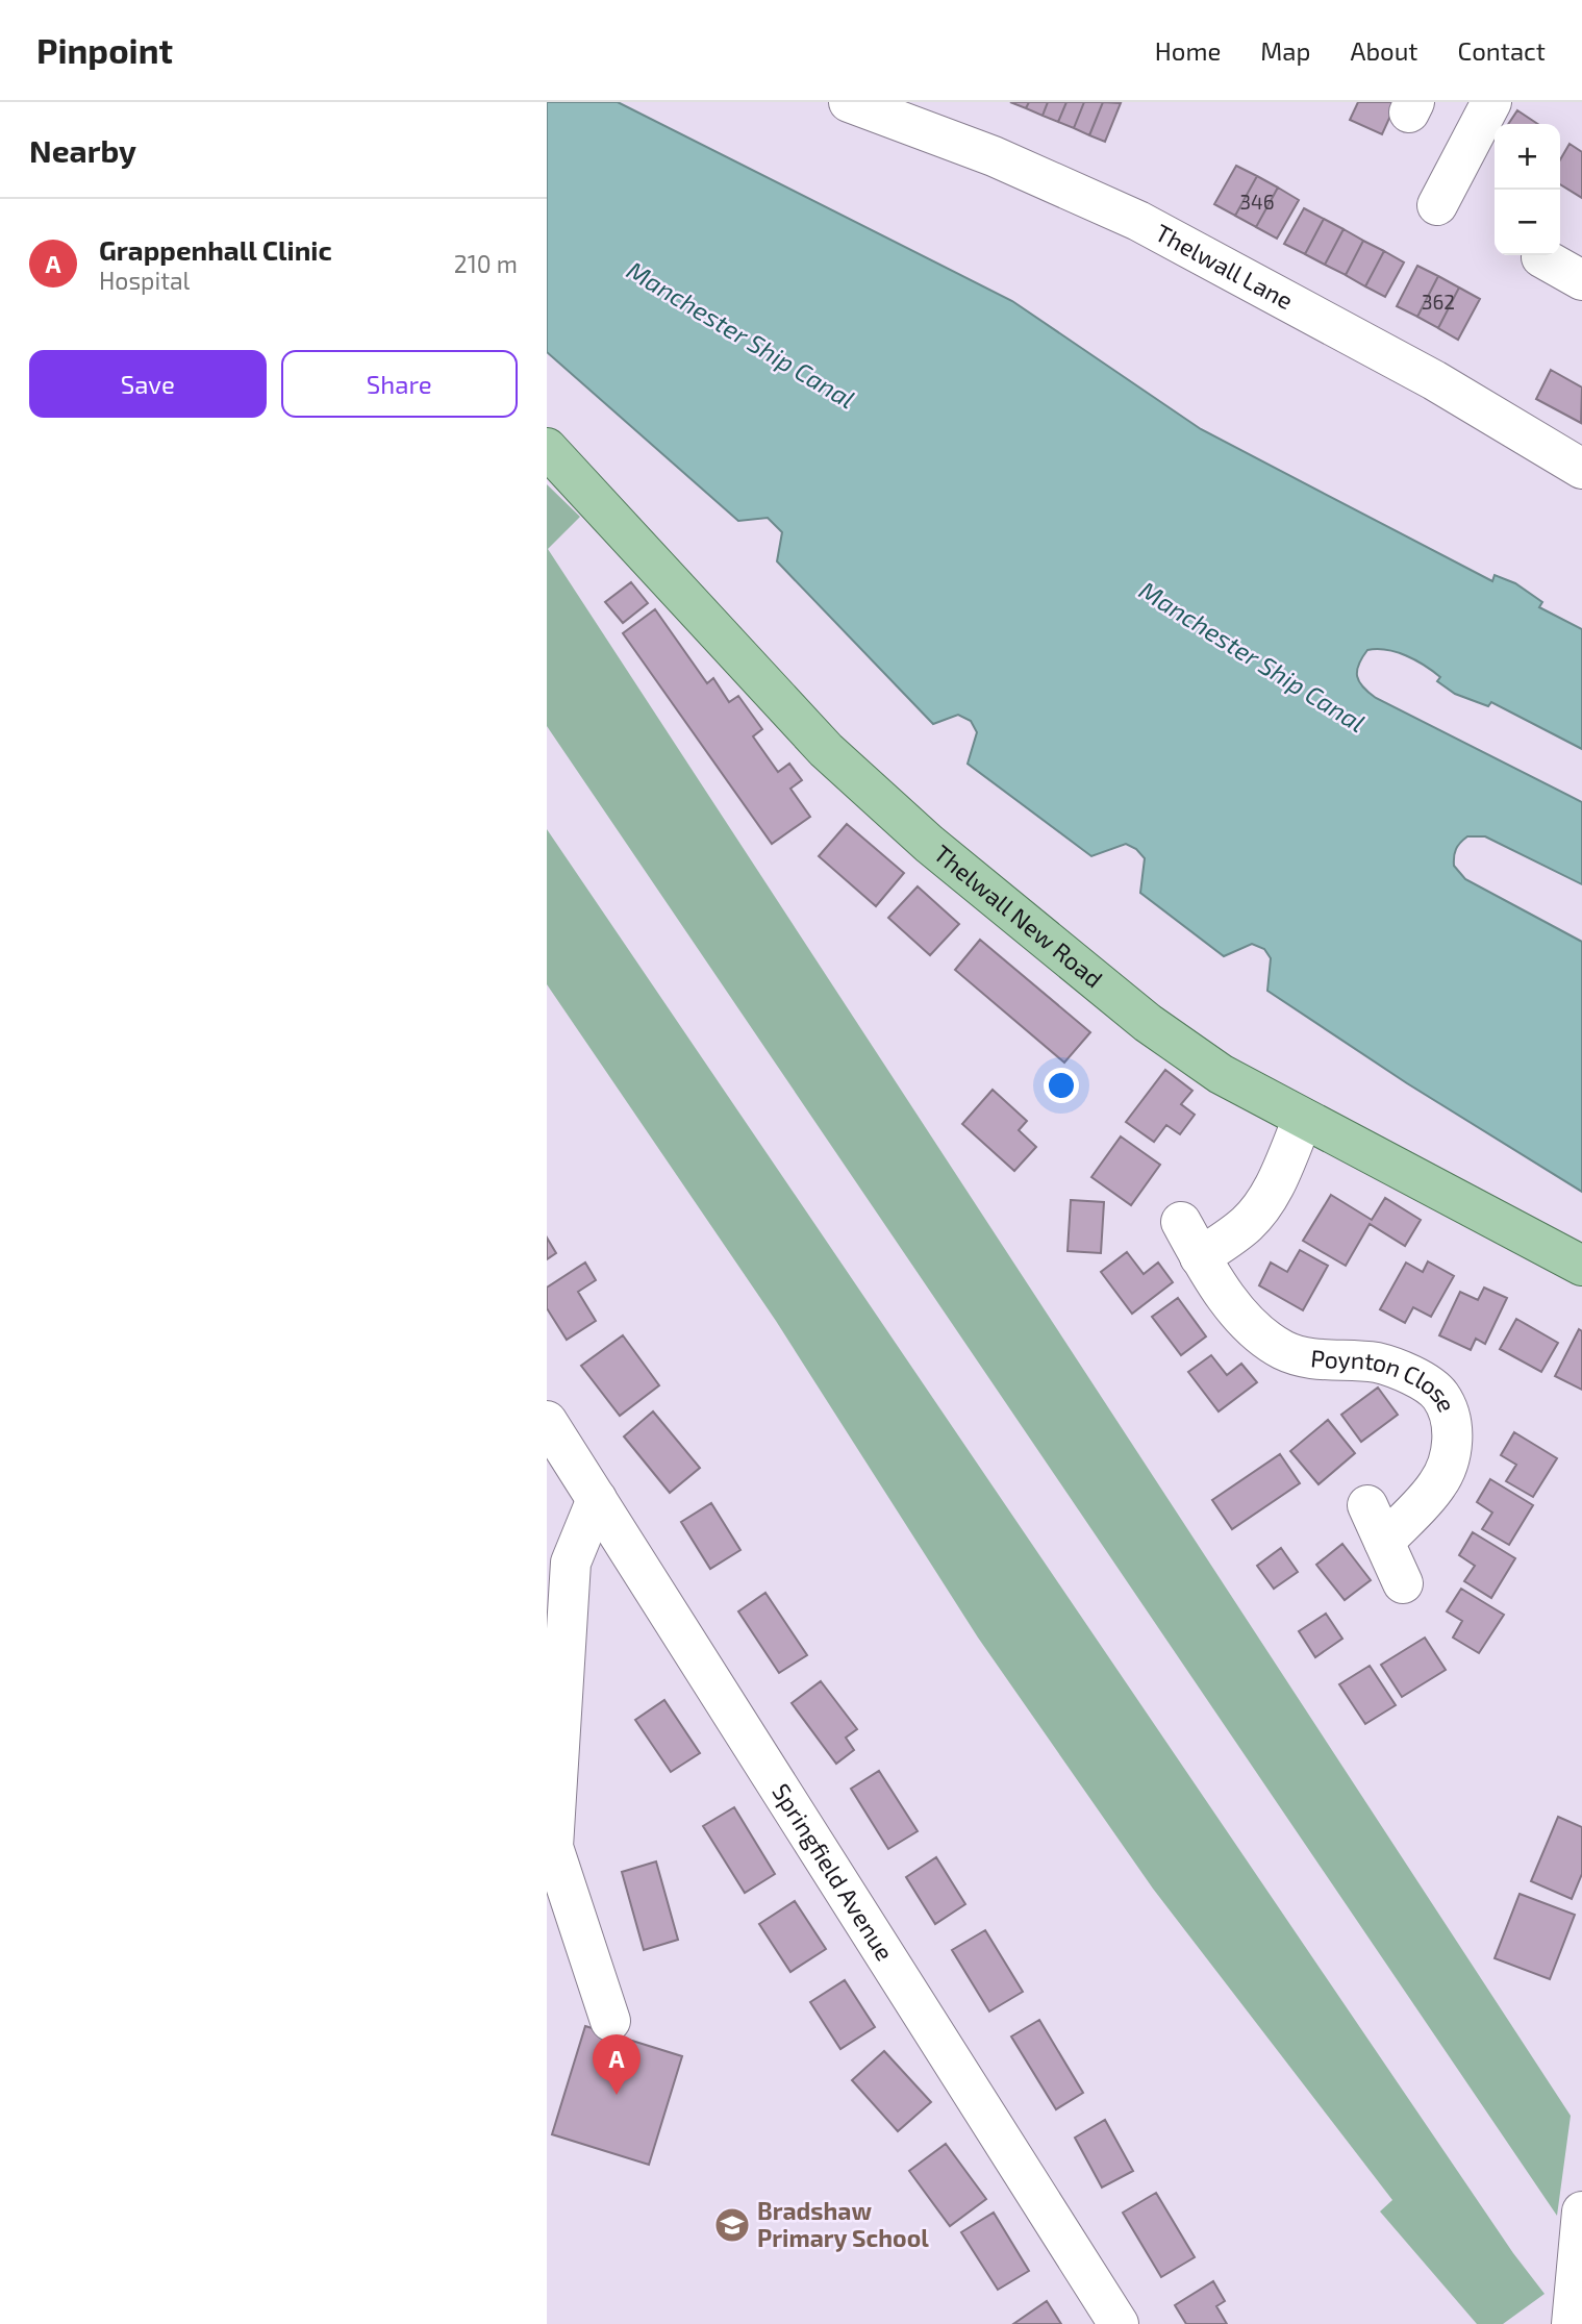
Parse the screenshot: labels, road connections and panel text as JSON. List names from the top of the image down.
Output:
{
  "streets": {
    "main road": ["Thelwall New Road"],
    "street": ["Thelwall Lane", "Poynton Close", "Springfield Avenue"]
  },
  "water": ["Manchester Ship Canal"],
  "places": {
    "school or university": ["Bradshaw Primary School"]
  },
  "house_numbers": ["346", "362"],
  "page": {
    "header": "Pinpoint",
    "nav": [
      "Home",
      "Map",
      "About",
      "Contact"
    ],
    "heading": "Nearby",
    "map_buttons": ["+", "−"],
    "list": [
      {
        "mark": "A",
        "name": "Grappenhall Clinic",
        "note": "Hospital",
        "value": "210 m"
      }
    ],
    "buttons": ["Save", "Share"],
    "pins": "A"
  }
}
